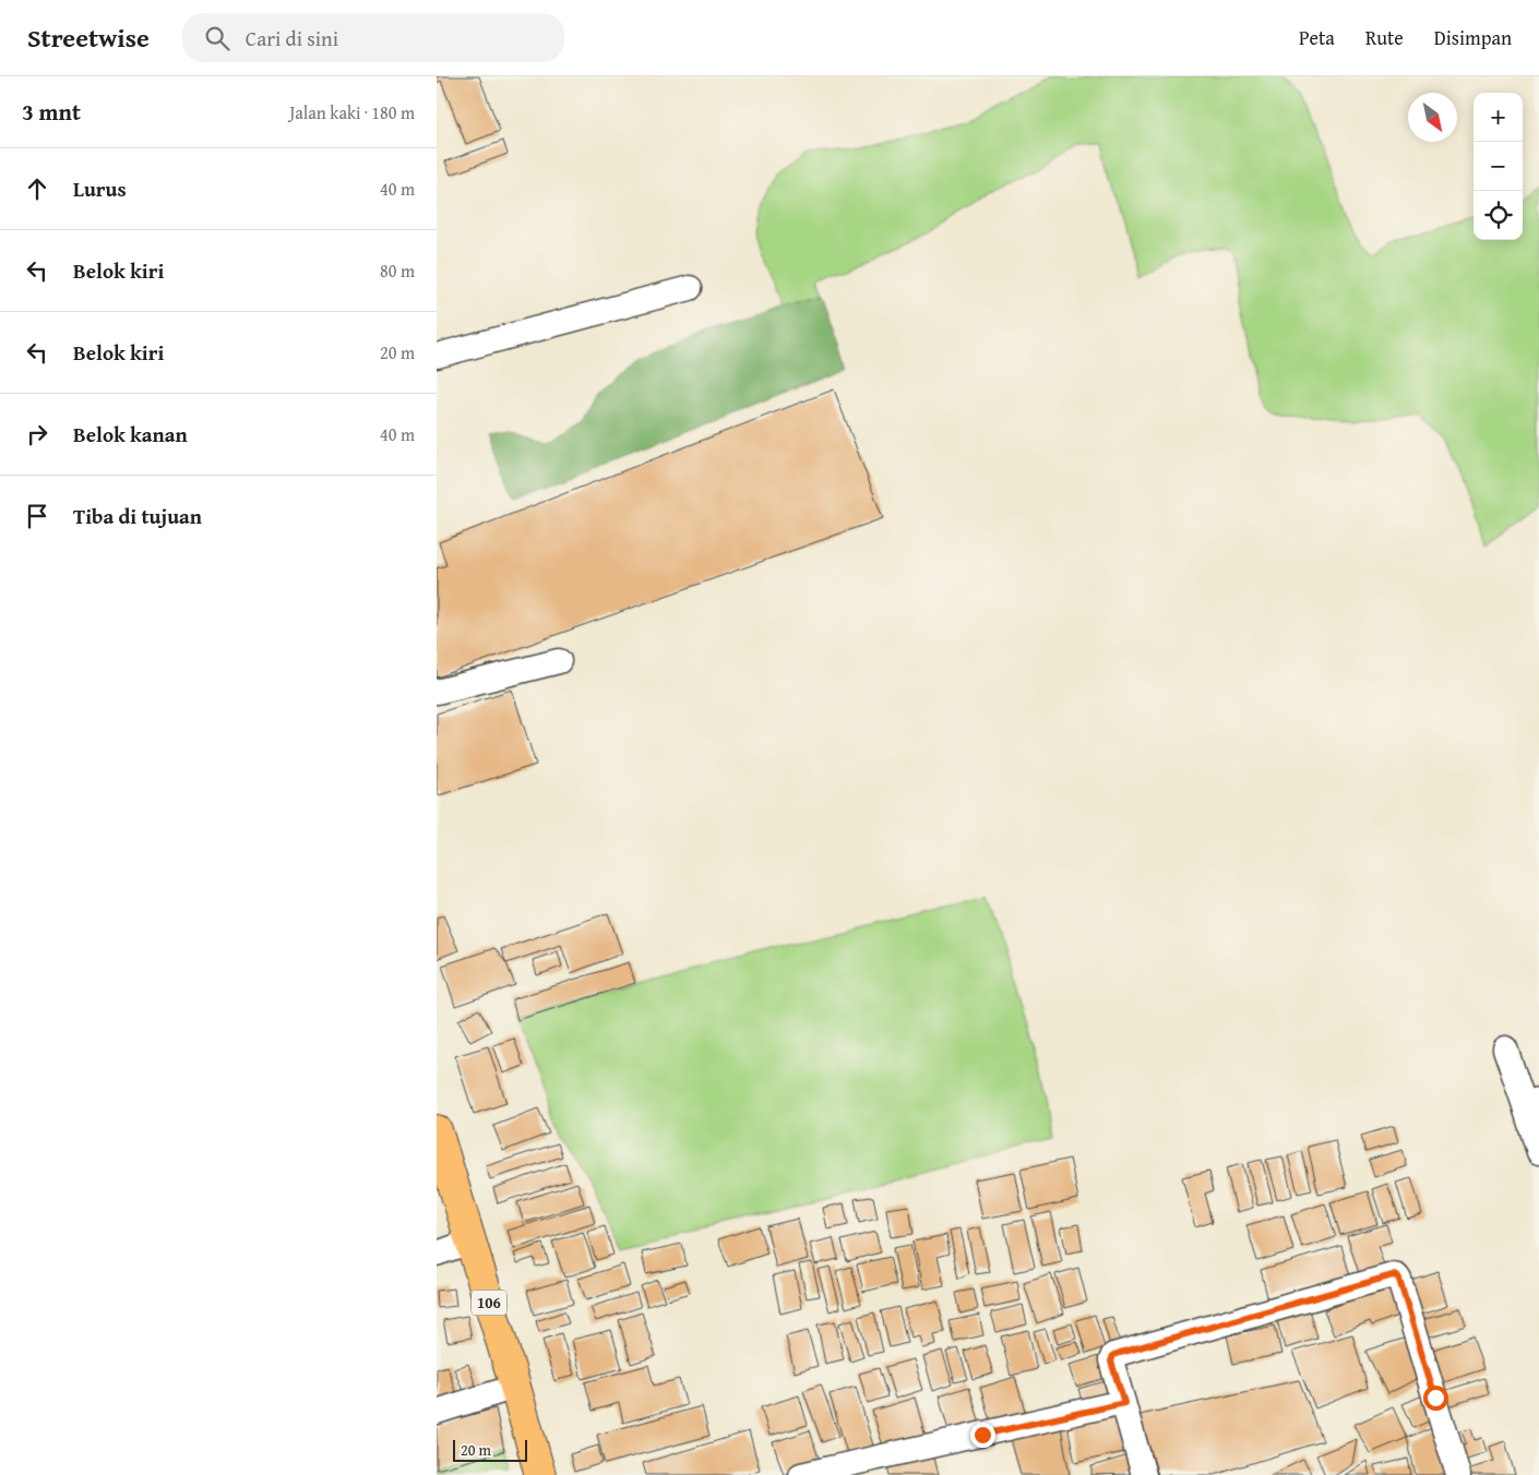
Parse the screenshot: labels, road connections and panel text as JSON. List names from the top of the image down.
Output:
{
  "streets": {
    "main road": ["106"]
  },
  "scale_bar": "20 m",
  "north": "bottom right",
  "page": {
    "header": "Streetwise",
    "search": "Cari di sini",
    "nav": ["Peta", "Rute", "Disimpan"],
    "heading": ["3 mnt", "Jalan kaki · 180 m"],
    "map_buttons": ["+", "−"],
    "list": [
      ["Lurus", "40 m"],
      ["Belok kiri", "80 m"],
      ["Belok kiri", "20 m"],
      ["Belok kanan", "40 m"],
      "Tiba di tujuan"
    ],
    "scale": "20 m"
  }
}
